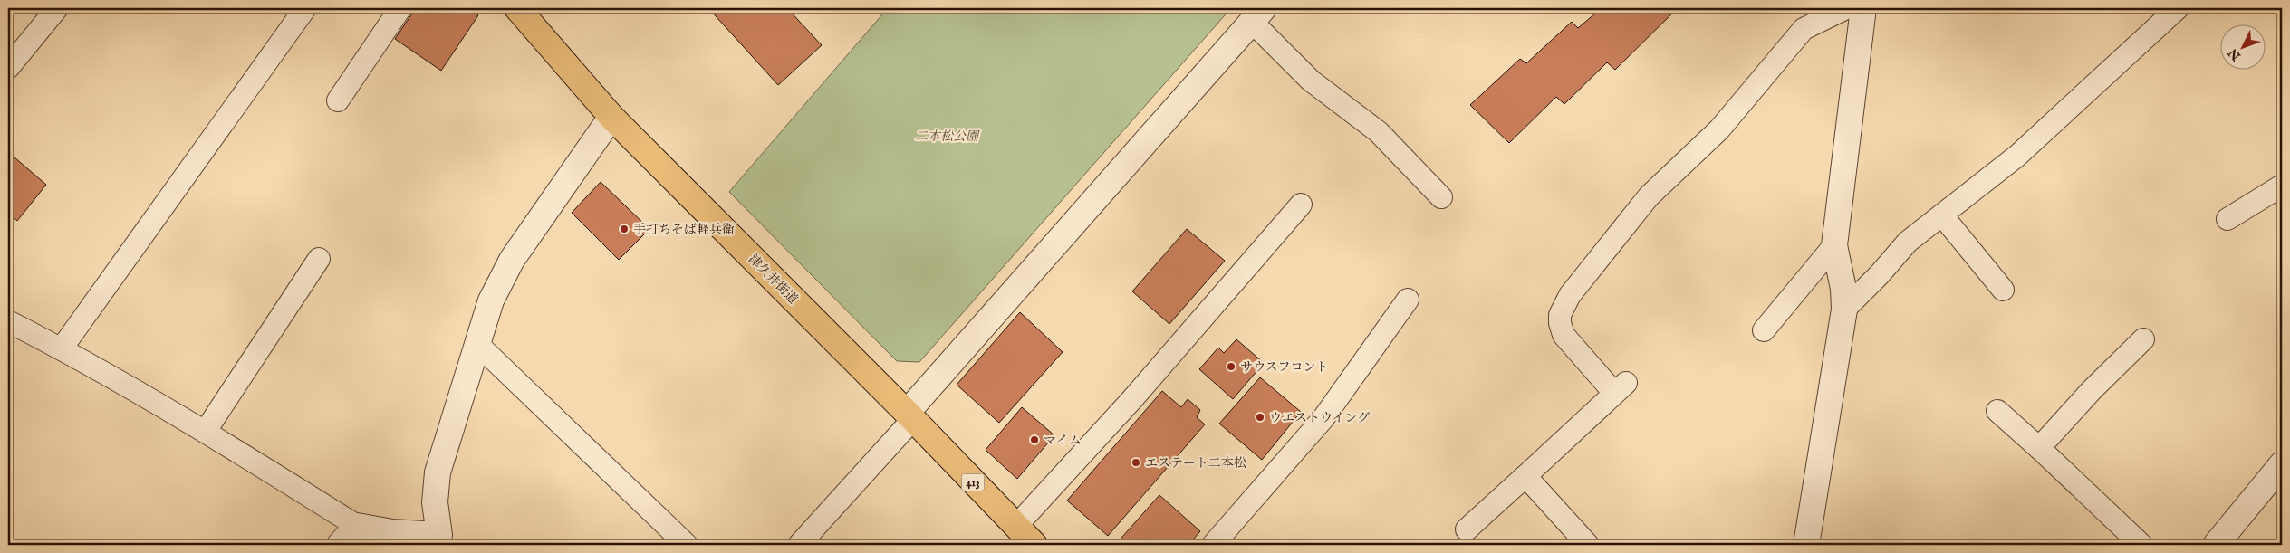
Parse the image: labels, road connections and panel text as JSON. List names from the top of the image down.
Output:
{
  "streets": {
    "highway": ["津久井街道", "413"]
  },
  "parks": ["二本松公園"],
  "places": [
    "手打ちそば軽兵衛",
    "サウスフロント",
    "ウエストウイング",
    "マイム",
    "エステート二本松"
  ],
  "north": "bottom left"
}
